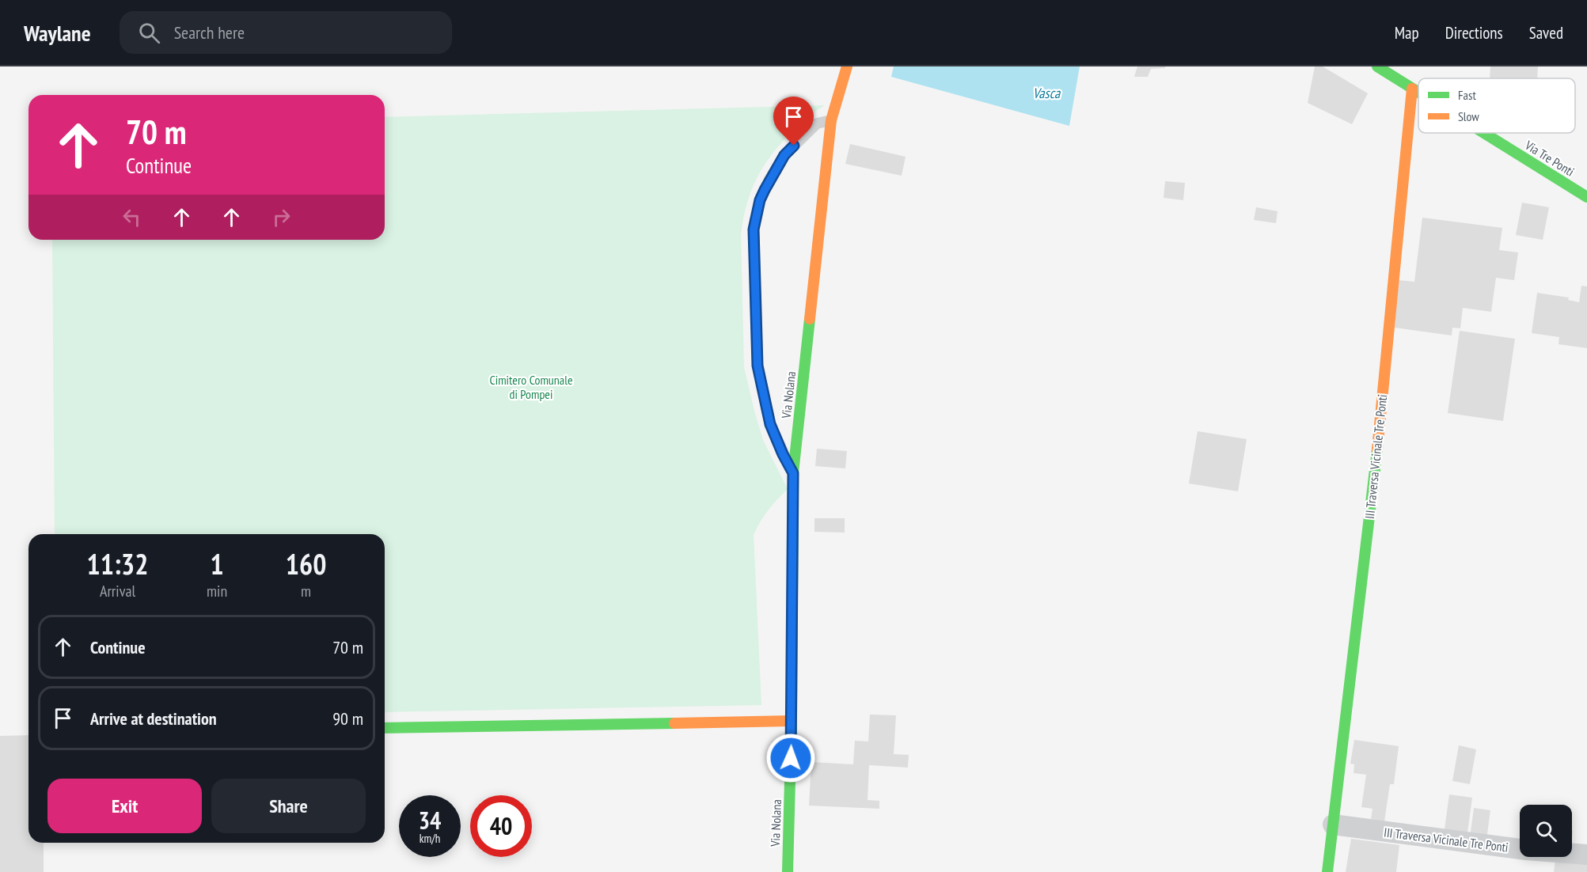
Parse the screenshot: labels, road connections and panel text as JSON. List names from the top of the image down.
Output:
{
  "streets": {
    "street": ["Via Tre Ponti", "Via Nolana", "III Traversa Vicinale Tre Ponti"]
  },
  "crossings": [
    ["Via Tre Ponti", "III Traversa Vicinale Tre Ponti"]
  ],
  "water": ["Vasca"],
  "parks": ["Cimitero Comunale di Pompei"],
  "legend": ["Fast", "Slow"],
  "page": {
    "header": "Waylane",
    "search": "Search here",
    "nav": ["Map", "Directions", "Saved"],
    "turn": ["70 m", "Continue"],
    "eta": [
      "11:32",
      "Arrival",
      "1",
      "min",
      "160",
      "m"
    ],
    "list": [
      {
        "name": "Continue",
        "value": "70 m"
      },
      {
        "name": "Arrive at destination",
        "value": "90 m"
      }
    ],
    "buttons": ["Exit", "Share"],
    "speed": "34 km/h",
    "limit": "40"
  }
}
